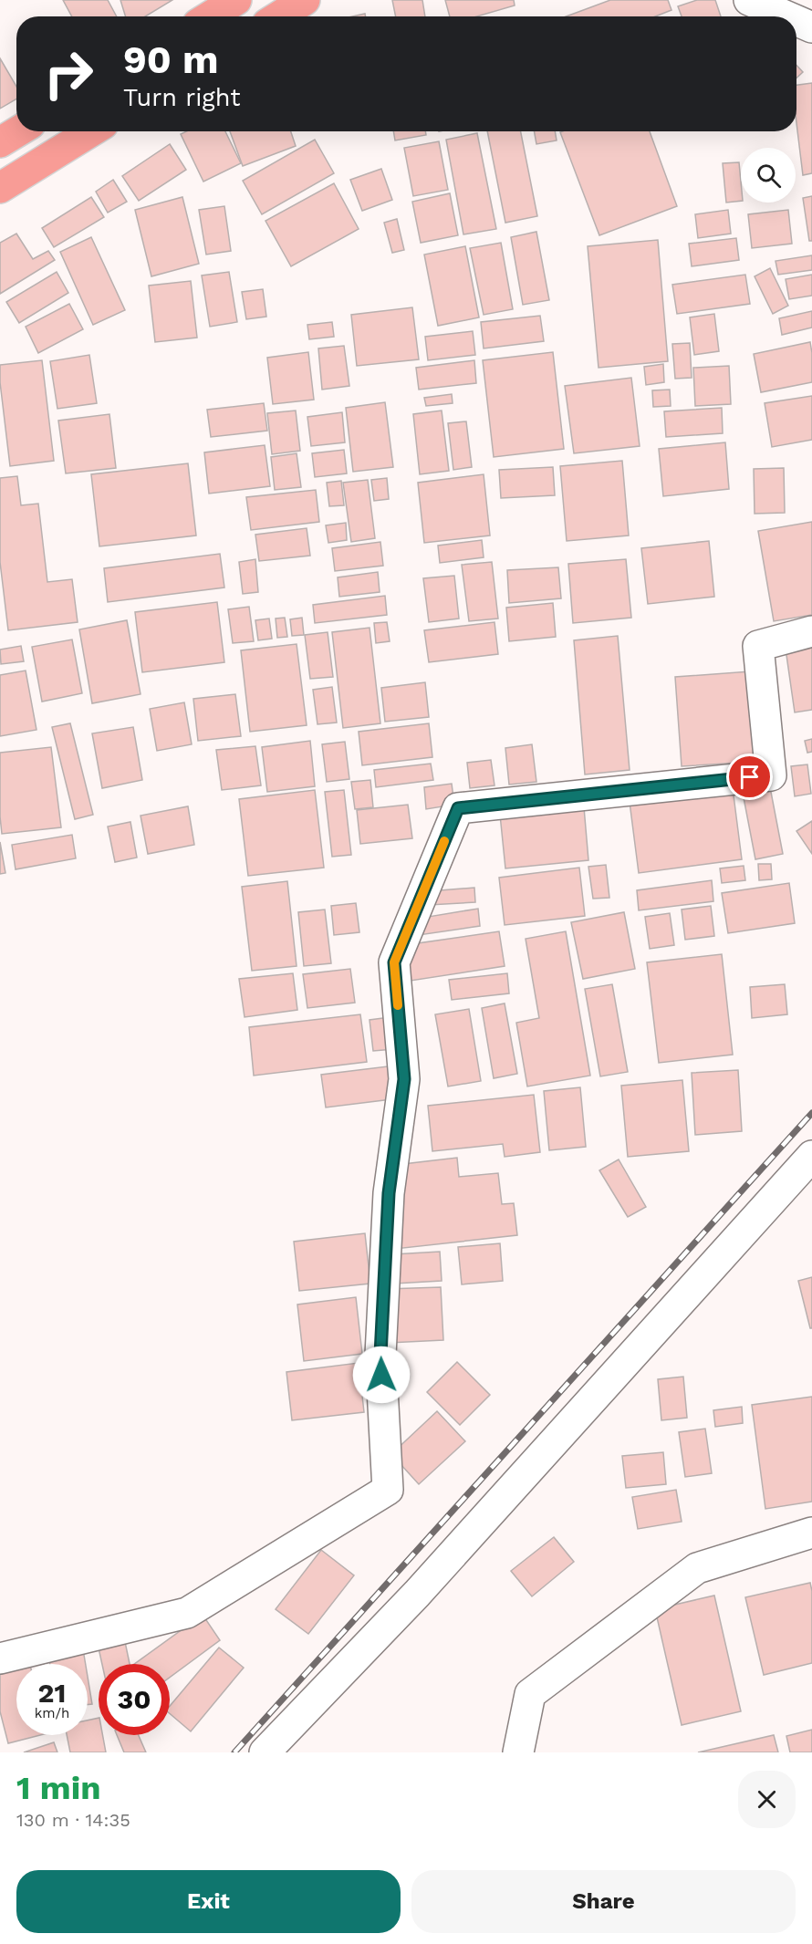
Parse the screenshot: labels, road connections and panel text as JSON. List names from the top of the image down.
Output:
{
  "page": {
    "turn": ["90 m", "Turn right"],
    "speed": "21 km/h",
    "limit": "30",
    "heading": ["1 min", "130 m · 14:35"],
    "buttons": ["Exit", "Share"]
  }
}
